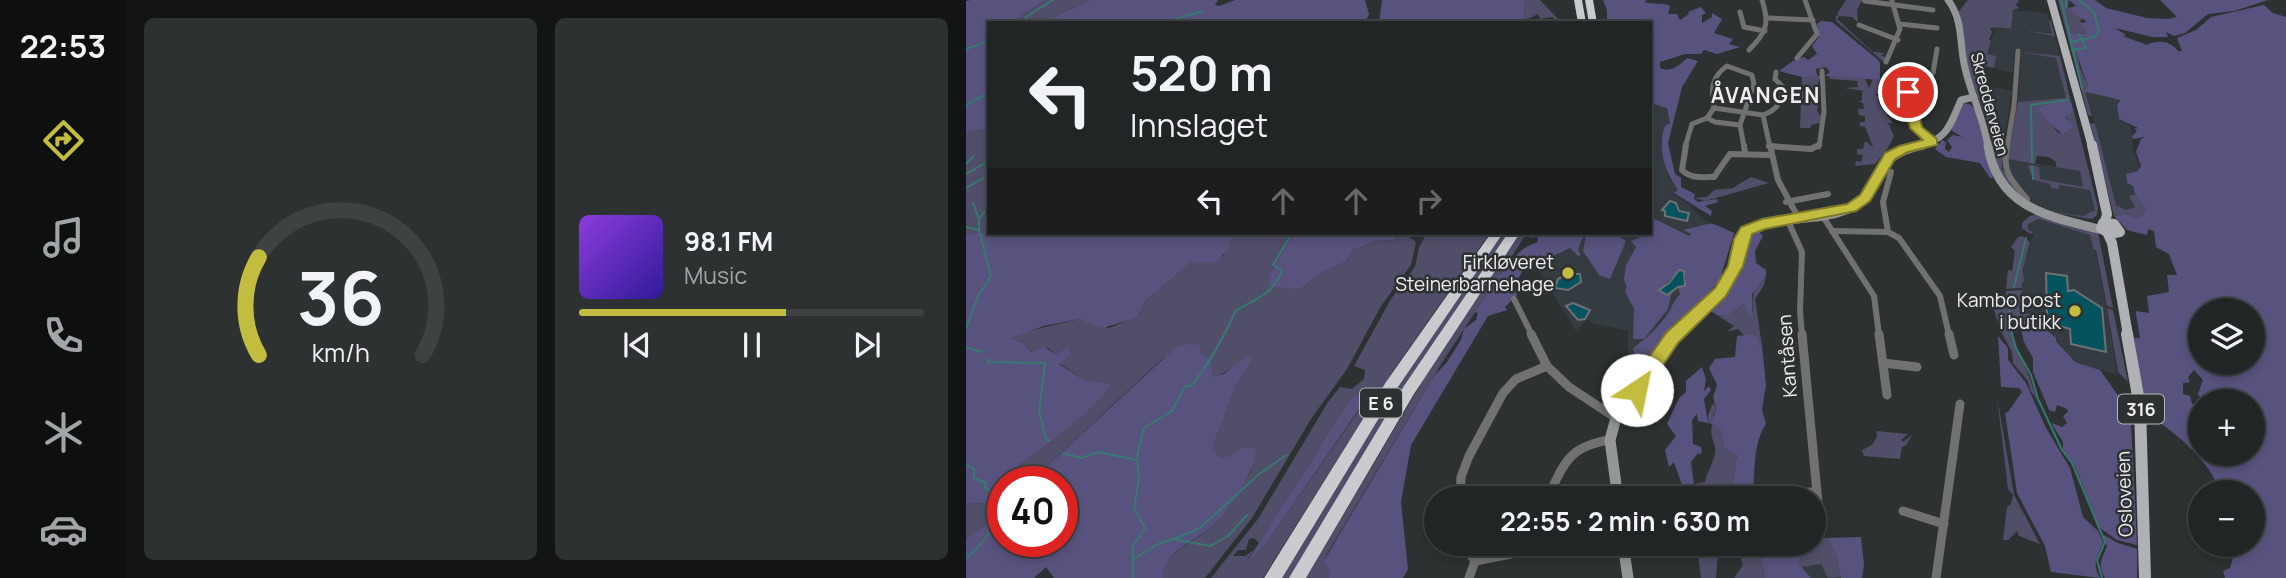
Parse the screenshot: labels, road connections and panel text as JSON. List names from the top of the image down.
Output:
{
  "streets": {
    "highway": ["E 6"],
    "main road": ["316", "Osloveien"],
    "street": ["Skredderveien", "Kantåsen"]
  },
  "crossings": [
    ["Skredderveien", "Osloveien"]
  ],
  "districts": ["ÅVANGEN"],
  "places": ["Firkløveret Steinerbarnehage", "Kambo post i butikk"],
  "page": {
    "tabs": "22:53",
    "turn": ["520 m", "Innslaget"],
    "song": ["98.1 FM", "Music"],
    "map_buttons": ["+", "−"],
    "limit": "40",
    "trip": "22:55 · 2 min · 630 m",
    "gauge": ["36", "km/h"]
  }
}
